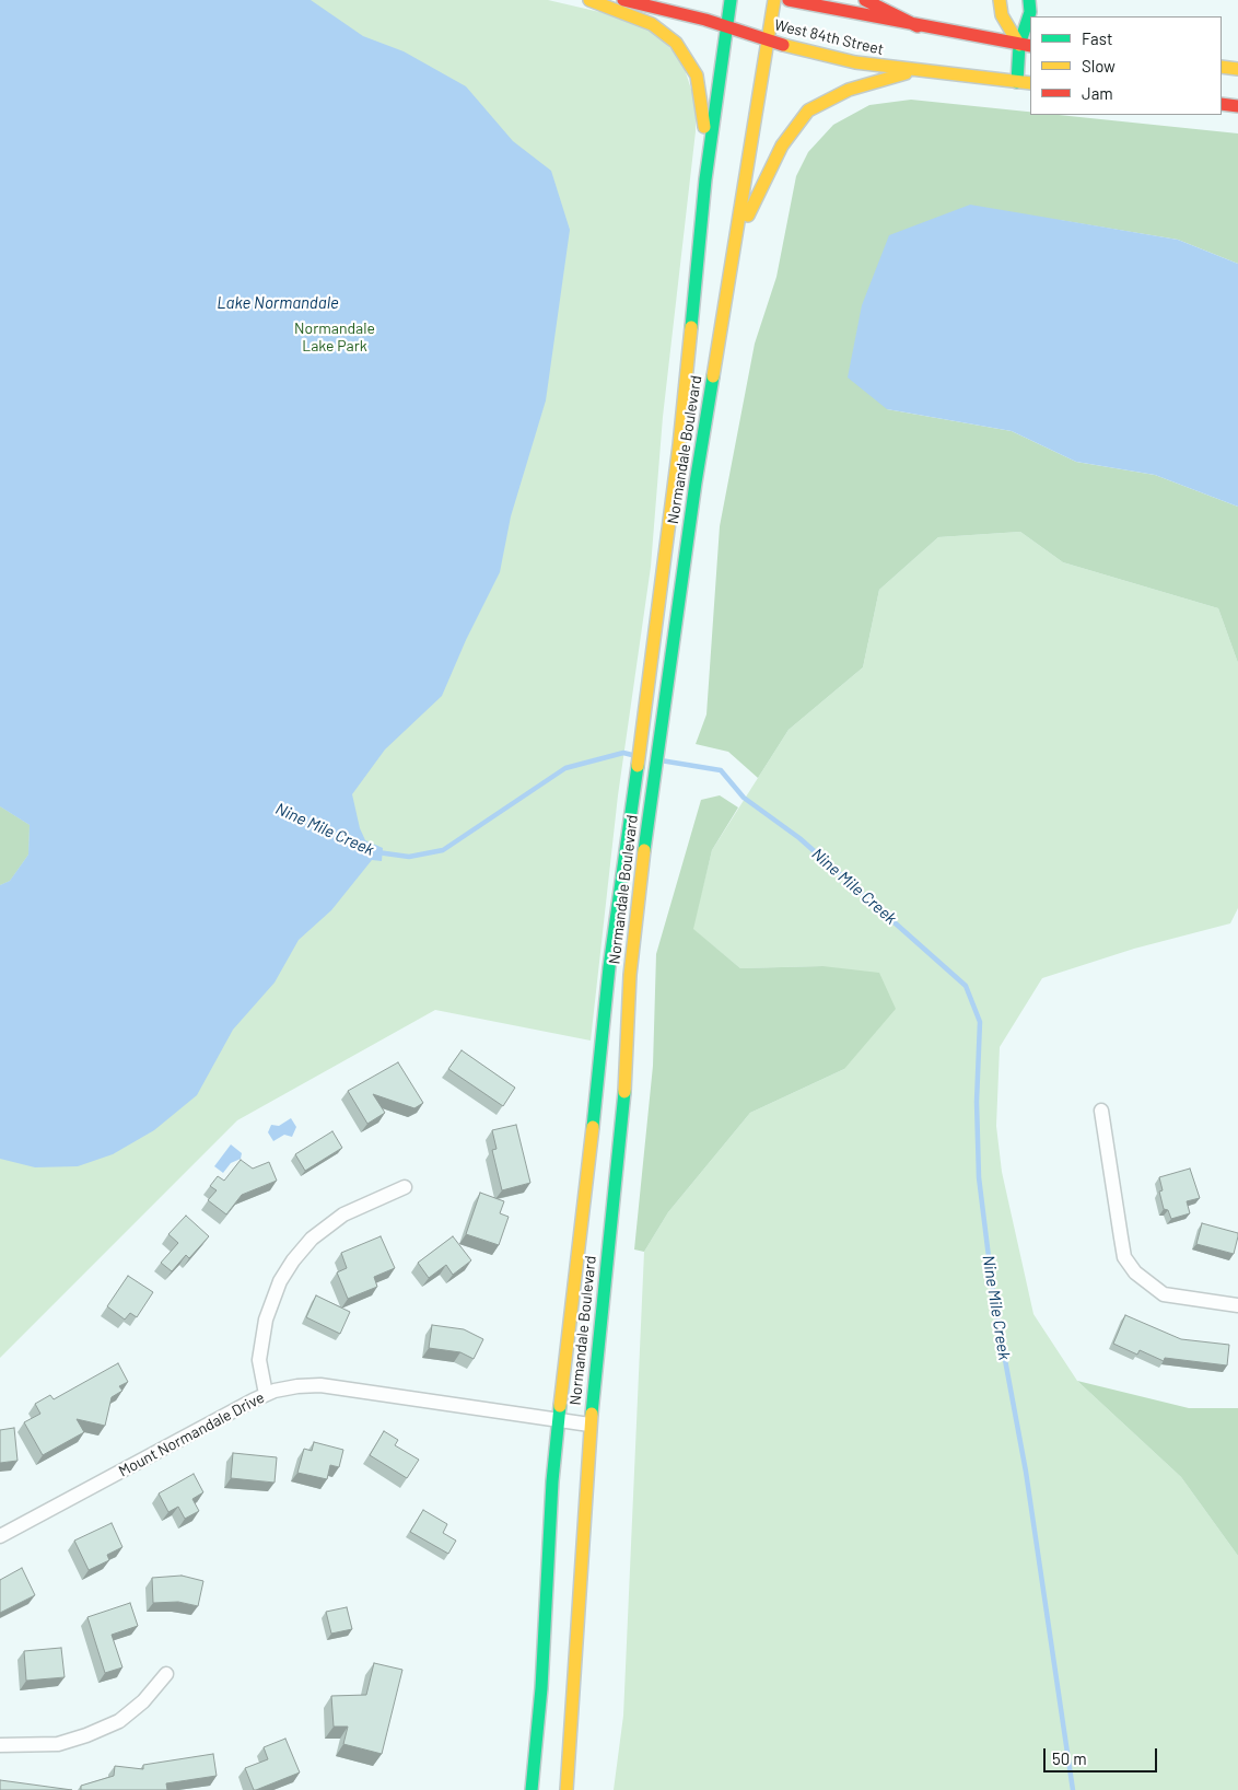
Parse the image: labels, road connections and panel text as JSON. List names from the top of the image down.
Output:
{
  "streets": {
    "main road": ["West 84th Street", "Normandale Boulevard"],
    "street": ["Mount Normandale Drive"]
  },
  "crossings": [
    ["West 84th Street", "Normandale Boulevard"],
    ["Normandale Boulevard", "Mount Normandale Drive"]
  ],
  "water": ["Lake Normandale", "Nine Mile Creek"],
  "parks": ["Normandale Lake Park"],
  "legend": ["Fast", "Slow", "Jam"],
  "scale_bar": "50 m"
}
